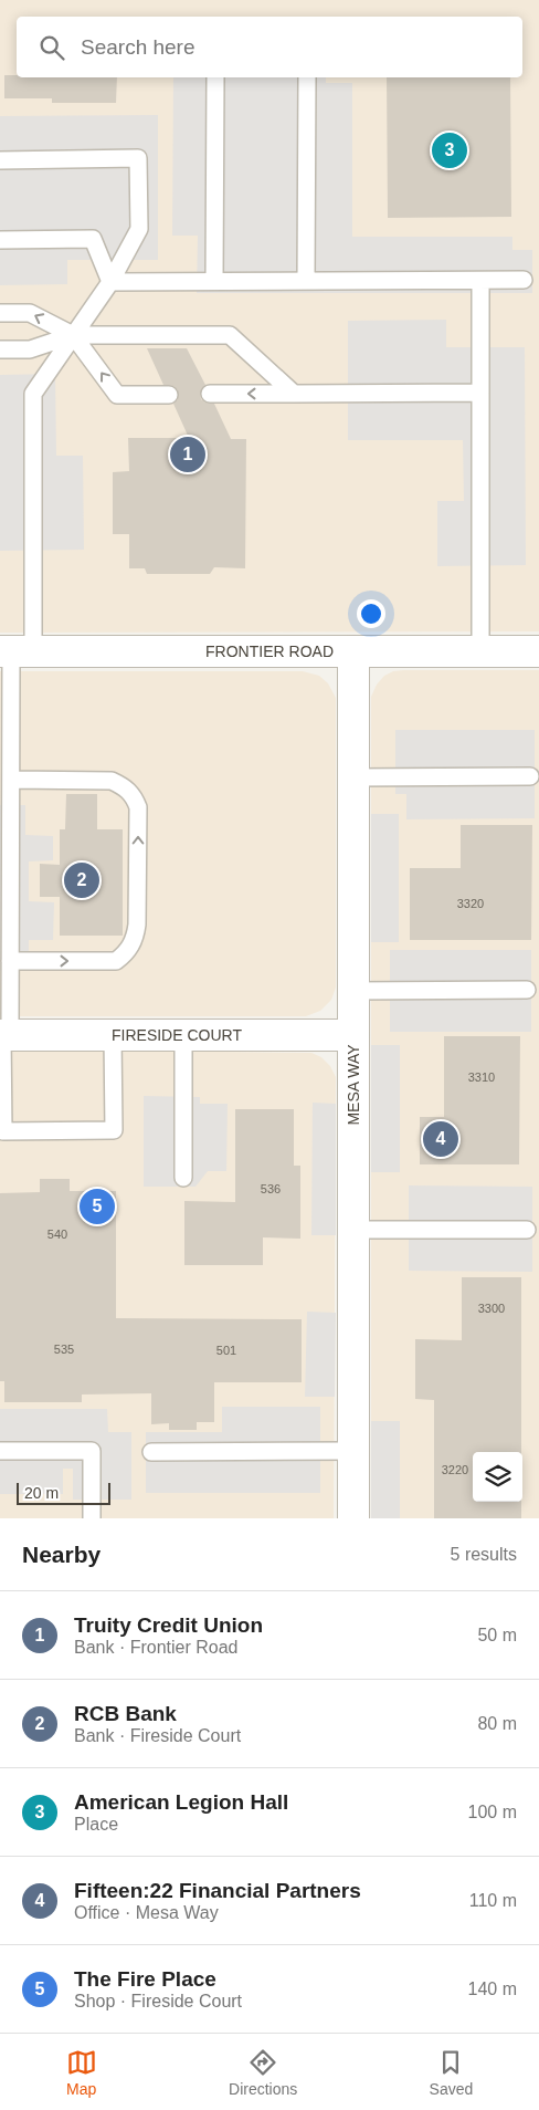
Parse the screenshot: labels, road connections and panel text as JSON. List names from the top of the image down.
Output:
{
  "streets": {
    "street": ["FRONTIER ROAD", "FIRESIDE COURT", "MESA WAY"]
  },
  "crossings": [
    ["FRONTIER ROAD", "MESA WAY"],
    ["FIRESIDE COURT", "MESA WAY"]
  ],
  "house_numbers": [
    "3320",
    "3310",
    "536",
    "540",
    "3300",
    "535",
    "501",
    "3220"
  ],
  "scale_bar": "20 m",
  "page": {
    "search": "Search here",
    "pins": [
      "3",
      "1",
      "2",
      "4",
      "5"
    ],
    "scale": "20 m",
    "heading": ["Nearby", "5 results"],
    "list": [
      {
        "mark": "1",
        "name": "Truity Credit Union",
        "note": "Bank · Frontier Road",
        "value": "50 m"
      },
      {
        "mark": "2",
        "name": "RCB Bank",
        "note": "Bank · Fireside Court",
        "value": "80 m"
      },
      {
        "mark": "3",
        "name": "American Legion Hall",
        "note": "Place",
        "value": "100 m"
      },
      {
        "mark": "4",
        "name": "Fifteen:22 Financial Partners",
        "note": "Office · Mesa Way",
        "value": "110 m"
      },
      {
        "mark": "5",
        "name": "The Fire Place",
        "note": "Shop · Fireside Court",
        "value": "140 m"
      }
    ],
    "nav": ["Map", "Directions", "Saved"]
  }
}
